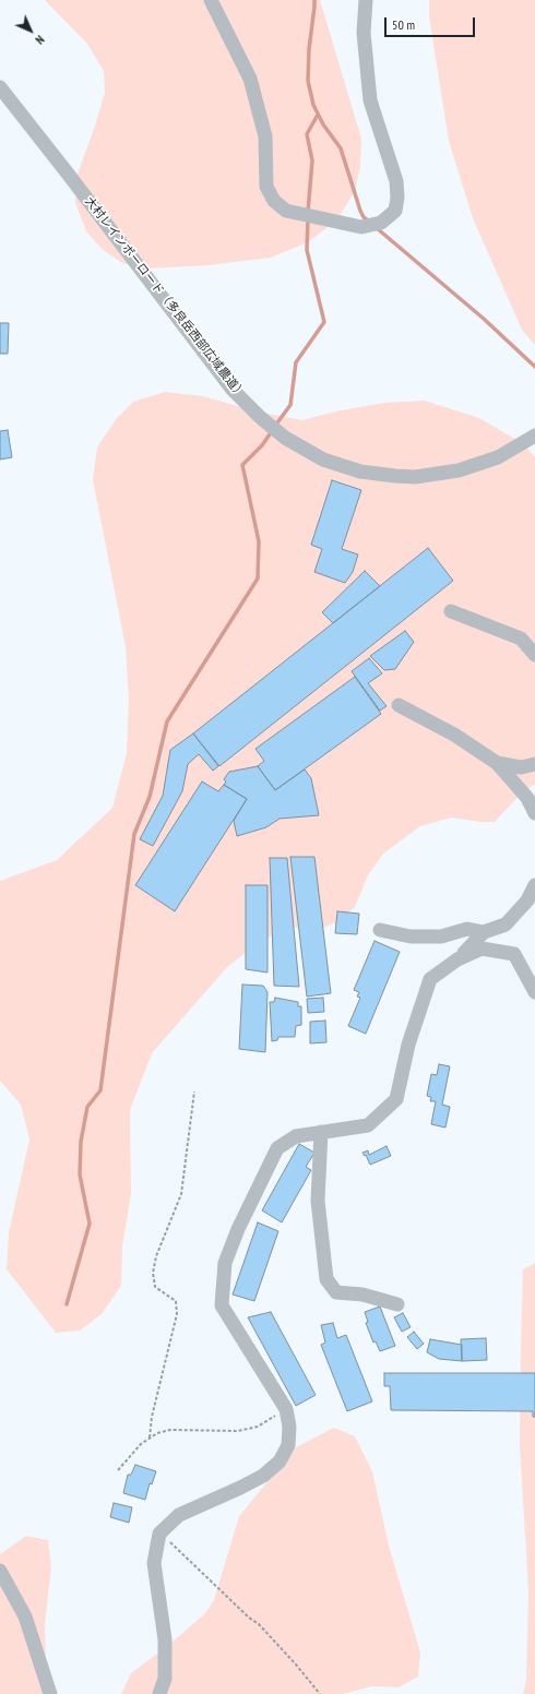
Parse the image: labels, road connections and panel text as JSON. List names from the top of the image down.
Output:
{
  "streets": {
    "street": ["大村レインボーロード（多良岳西部広域農道）"]
  },
  "scale_bar": "50 m",
  "north": "bottom right"
}
